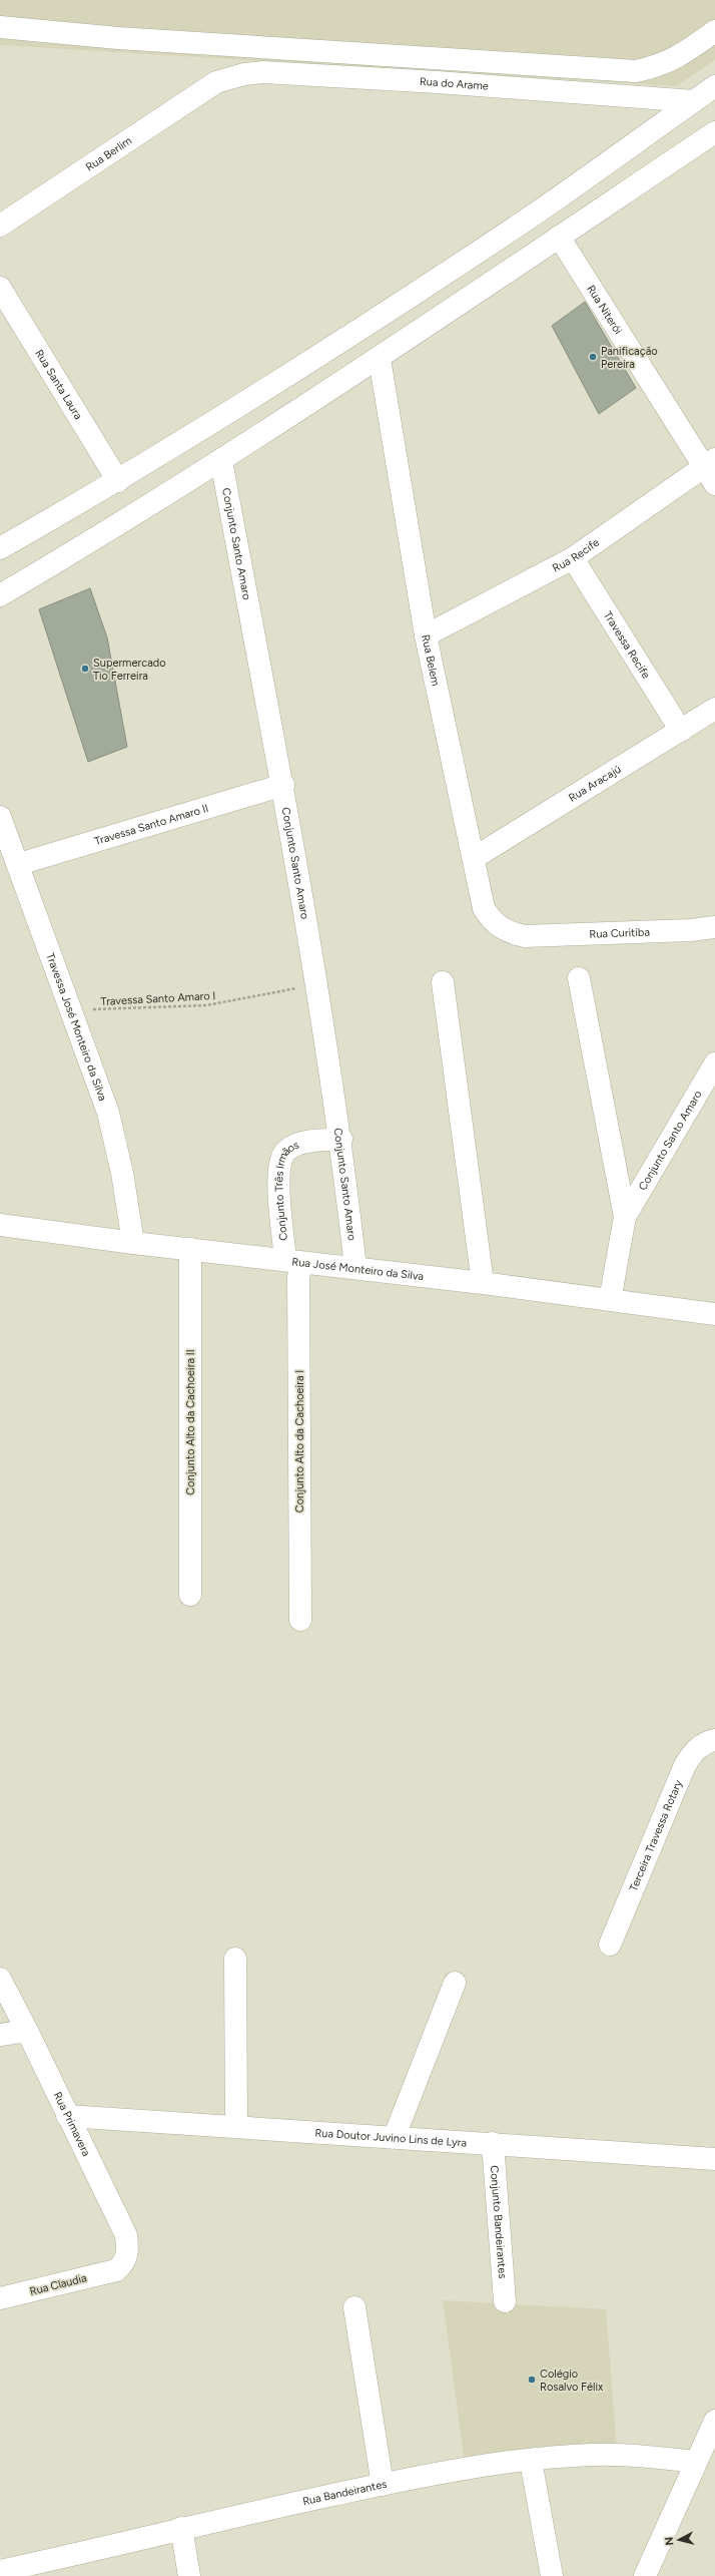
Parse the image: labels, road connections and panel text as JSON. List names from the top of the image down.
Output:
{
  "streets": {
    "main road": [
      "Rua do Arame",
      "Rua Berlim",
      "Rua Niterói",
      "Rua Santa Laura",
      "Conjunto Santo Amaro",
      "Rua Recife",
      "Travessa Recife",
      "Rua Belem",
      "Rua Aracajú",
      "Travessa Santo Amaro II",
      "Rua Curitiba",
      "Travessa José Monteiro da Silva",
      "Conjunto Três Irmãos",
      "Rua José Monteiro da Silva",
      "Conjunto Alto da Cachoeira II",
      "Conjunto Alto da Cachoeira I",
      "Terceira Travessa Rotary",
      "Rua Primavera",
      "Rua Doutor Juvino Lins de Lyra",
      "Conjunto Bandeirantes",
      "Rua Claudia",
      "Rua Bandeirantes"
    ],
    "path": ["Travessa Santo Amaro I"]
  },
  "crossings": [
    ["Rua do Arame", "Rua Berlim"],
    ["Rua Niterói", "Rua Recife"],
    ["Conjunto Santo Amaro", "Travessa Santo Amaro II"],
    ["Conjunto Santo Amaro", "Travessa Santo Amaro I"],
    ["Conjunto Santo Amaro", "Conjunto Três Irmãos"],
    ["Conjunto Santo Amaro", "Rua José Monteiro da Silva"],
    ["Rua Recife", "Travessa Recife"],
    ["Rua Recife", "Rua Belem"],
    ["Travessa Recife", "Rua Aracajú"],
    ["Rua Belem", "Rua Aracajú"],
    ["Rua Belem", "Rua Curitiba"],
    ["Travessa Santo Amaro II", "Travessa José Monteiro da Silva"],
    ["Travessa Santo Amaro I", "Travessa José Monteiro da Silva"],
    ["Travessa José Monteiro da Silva", "Rua José Monteiro da Silva"],
    ["Conjunto Três Irmãos", "Rua José Monteiro da Silva"],
    ["Conjunto Três Irmãos", "Conjunto Alto da Cachoeira I"],
    ["Rua José Monteiro da Silva", "Conjunto Alto da Cachoeira II"],
    ["Rua José Monteiro da Silva", "Conjunto Alto da Cachoeira I"],
    ["Rua Primavera", "Rua Doutor Juvino Lins de Lyra"],
    ["Rua Primavera", "Rua Claudia"],
    ["Rua Doutor Juvino Lins de Lyra", "Conjunto Bandeirantes"]
  ],
  "places": ["Panificação Pereira", "Supermercado Tio Ferreira", "Colégio Rosalvo Félix"],
  "north": "left"
}
